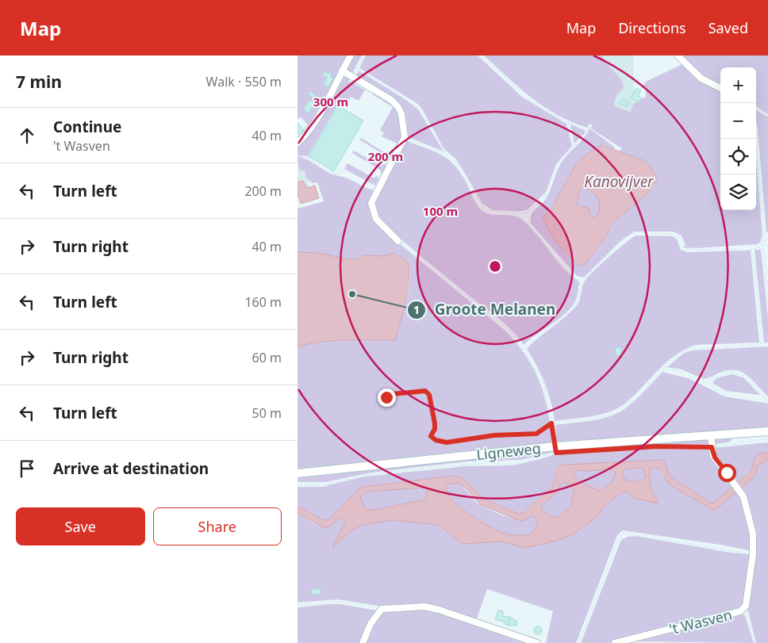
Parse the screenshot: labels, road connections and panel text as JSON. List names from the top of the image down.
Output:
{
  "streets": {
    "street": ["Ligneweg", "'t Wasven"]
  },
  "crossings": [
    ["Ligneweg", "'t Wasven"]
  ],
  "water": ["Kanovijver"],
  "places": ["Groote Melanen"],
  "page": {
    "header": "Map",
    "nav": ["Map", "Directions", "Saved"],
    "heading": ["7 min", "Walk · 550 m"],
    "map_buttons": ["+", "−"],
    "list": [
      ["Continue", "'t Wasven", "40 m"],
      ["Turn left", "200 m"],
      ["Turn right", "40 m"],
      ["Turn left", "160 m"],
      ["Turn right", "60 m"],
      ["Turn left", "50 m"],
      "Arrive at destination"
    ],
    "buttons": ["Save", "Share"]
  },
  "rings": ["300 m", "200 m", "100 m"]
}
